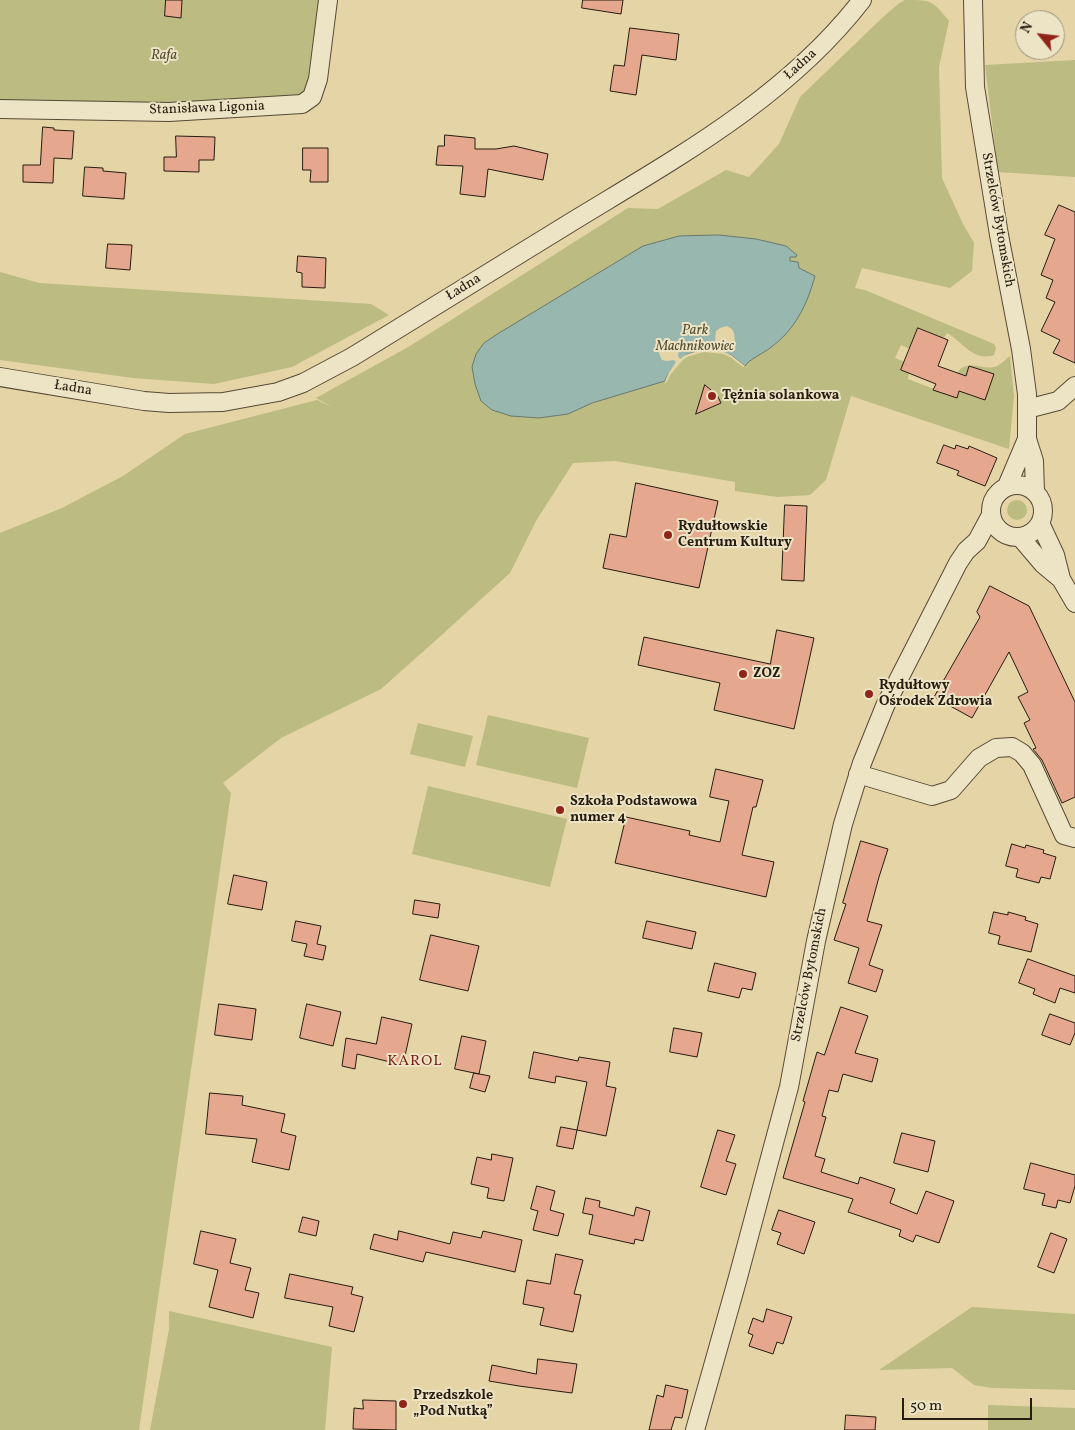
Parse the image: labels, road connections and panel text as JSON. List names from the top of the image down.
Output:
{
  "streets": {
    "street": ["Ładna", "Stanisława Ligonia", "Strzelców Bytomskich"]
  },
  "districts": ["KAROL"],
  "parks": ["Rafa", "Park Machnikowiec"],
  "places": [
    "Tężnia solankowa",
    "Rydułtowskie Centrum Kultury",
    "ZOZ",
    "Rydułtowy Ośrodek Zdrowia",
    "Szkoła Podstawowa numer 4",
    "Przedszkole „Pod Nutką”"
  ],
  "scale_bar": "50 m",
  "north": "top left"
}
